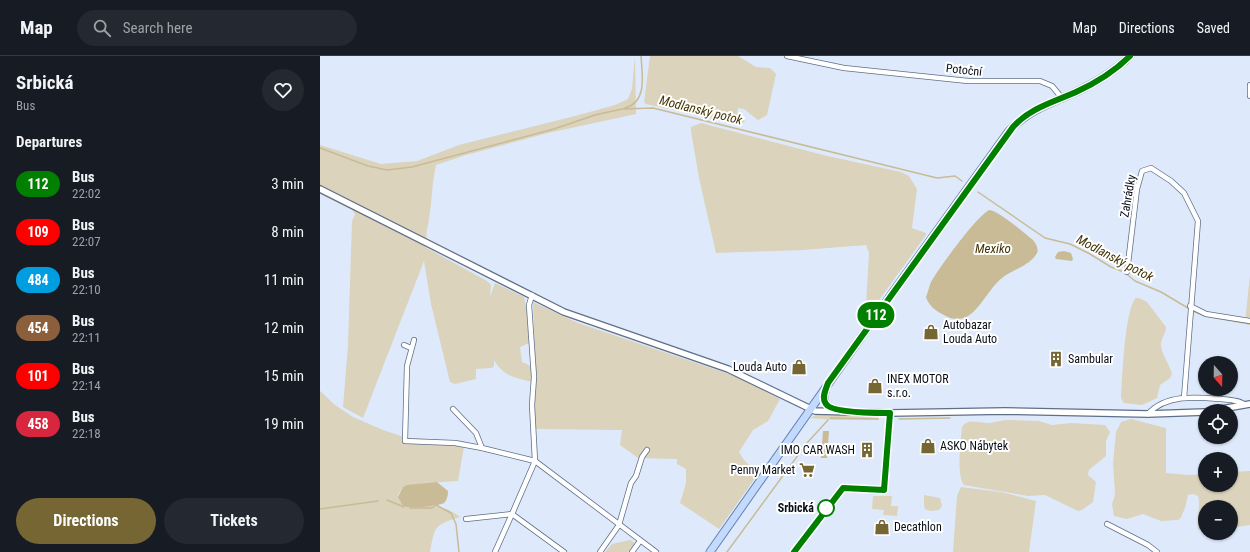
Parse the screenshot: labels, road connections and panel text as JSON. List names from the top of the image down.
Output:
{
  "streets": {
    "street": ["Potoční", "Zahrádky"]
  },
  "water": ["Modlanský potok", "Mexiko"],
  "places": {
    "shop": [
      "Autobazar Louda Auto",
      "Louda Auto",
      "INEX MOTOR s.r.o.",
      "ASKO Nábytek",
      "Decathlon"
    ],
    "building": ["Sambular", "IMO CAR WASH"],
    "supermarket": ["Penny Market"],
    "other": ["Srbická"]
  },
  "lines": ["bus line 112"],
  "north": "bottom",
  "page": {
    "header": "Map",
    "search": "Search here",
    "nav": ["Map", "Directions", "Saved"],
    "heading": [
      ["Srbická", "Bus"],
      "Departures"
    ],
    "on_map": "112",
    "list": [
      {
        "mark": "112",
        "name": "Bus",
        "note": "22:02",
        "value": "3 min"
      },
      {
        "mark": "109",
        "name": "Bus",
        "note": "22:07",
        "value": "8 min"
      },
      {
        "mark": "484",
        "name": "Bus",
        "note": "22:10",
        "value": "11 min"
      },
      {
        "mark": "454",
        "name": "Bus",
        "note": "22:11",
        "value": "12 min"
      },
      {
        "mark": "101",
        "name": "Bus",
        "note": "22:14",
        "value": "15 min"
      },
      {
        "mark": "458",
        "name": "Bus",
        "note": "22:18",
        "value": "19 min"
      }
    ],
    "map_buttons": ["+", "−"],
    "buttons": ["Directions", "Tickets"]
  }
}
